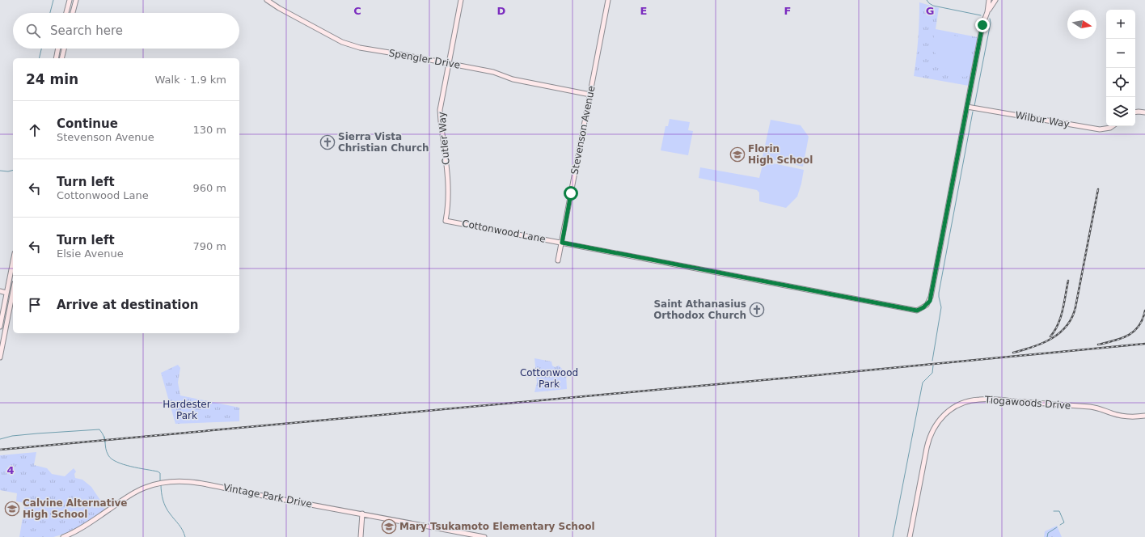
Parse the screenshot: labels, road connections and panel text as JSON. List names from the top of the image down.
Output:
{
  "streets": {
    "street": [
      "Spengler Drive",
      "Wilbur Way",
      "Stevenson Avenue",
      "Cutler Way",
      "Cottonwood Lane",
      "Tiogawoods Drive",
      "Vintage Park Drive"
    ]
  },
  "crossings": [
    ["Spengler Drive", "Stevenson Avenue"],
    ["Spengler Drive", "Cutler Way"],
    ["Wilbur Way", "Cottonwood Lane"],
    ["Stevenson Avenue", "Cottonwood Lane"],
    ["Cutler Way", "Cottonwood Lane"]
  ],
  "parks": ["Cottonwood Park", "Hardester Park"],
  "places": {
    "church": ["Sierra Vista Christian Church", "Saint Athanasius Orthodox Church"],
    "school or university": ["Florin High School", "Calvine Alternative High School", "Mary Tsukamoto Elementary School"]
  },
  "north": "right",
  "page": {
    "map_buttons": ["+", "−"],
    "search": "Search here",
    "heading": ["24 min", "Walk · 1.9 km"],
    "list": [
      ["Continue", "Stevenson Avenue", "130 m"],
      ["Turn left", "Cottonwood Lane", "960 m"],
      ["Turn left", "Elsie Avenue", "790 m"],
      "Arrive at destination"
    ]
  },
  "grid": {
    "columns": [
      "C",
      "D",
      "E",
      "F",
      "G"
    ],
    "rows": ["4"]
  }
}
